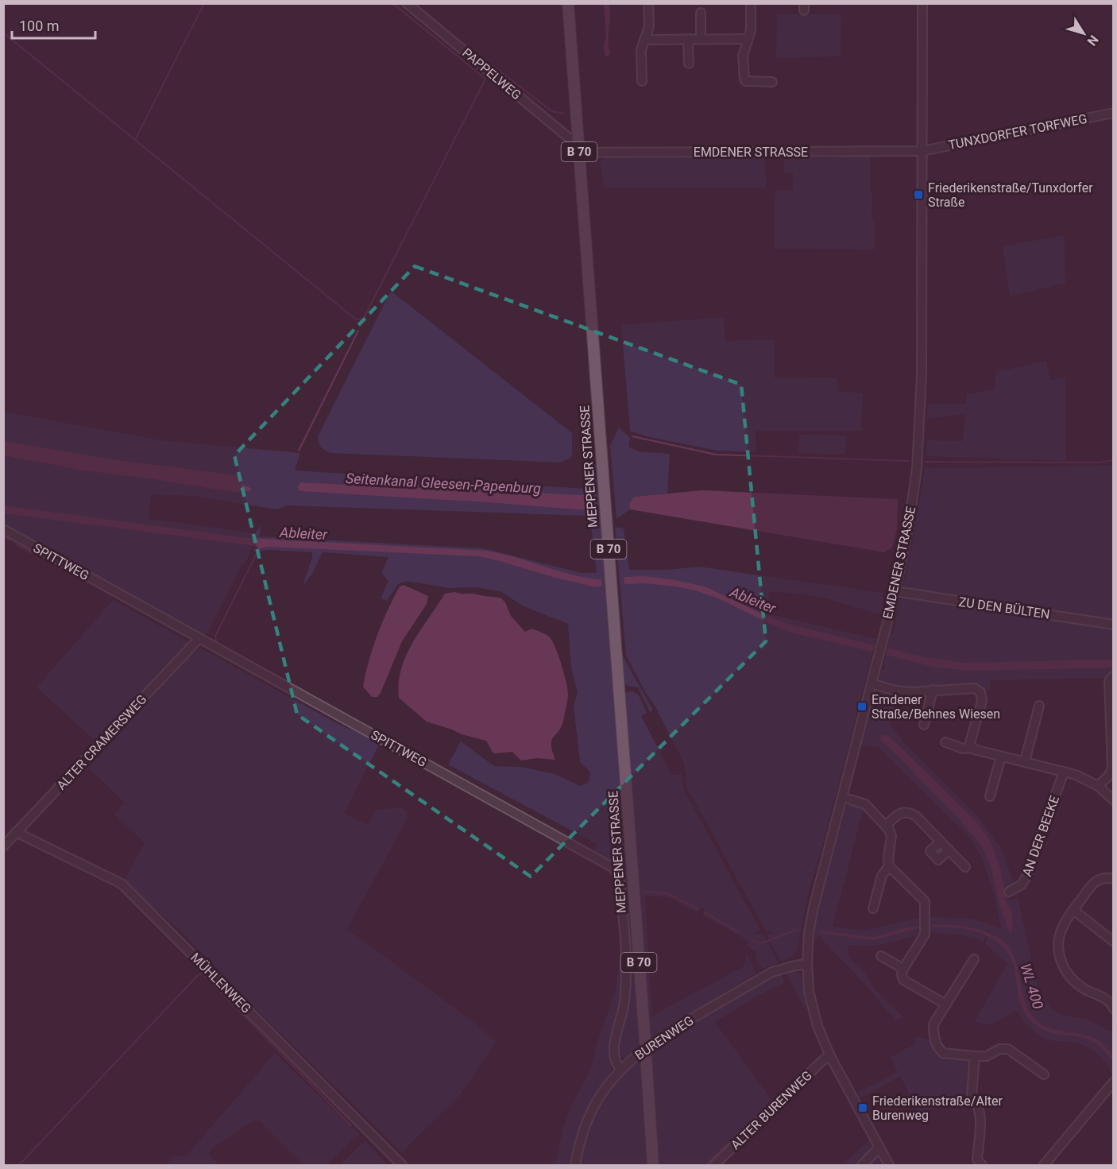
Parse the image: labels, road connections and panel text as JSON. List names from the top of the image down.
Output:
{
  "streets": {
    "main road": ["B 70", "MEPPENER STRASSE"],
    "street": [
      "PAPPELWEG",
      "TUNXDORFER TORFWEG",
      "EMDENER STRASSE",
      "SPITTWEG",
      "ZU DEN BÜLTEN",
      "ALTER CRAMERSWEG",
      "AN DER BEEKE",
      "MÜHLENWEG",
      "BURENWEG",
      "ALTER BURENWEG"
    ]
  },
  "crossings": [
    ["PAPPELWEG", "EMDENER STRASSE"],
    ["PAPPELWEG", "MEPPENER STRASSE"],
    ["TUNXDORFER TORFWEG", "EMDENER STRASSE"],
    ["EMDENER STRASSE", "MEPPENER STRASSE"],
    ["EMDENER STRASSE", "ZU DEN BÜLTEN"],
    ["EMDENER STRASSE", "BURENWEG"],
    ["EMDENER STRASSE", "ALTER BURENWEG"],
    ["MEPPENER STRASSE", "BURENWEG"],
    ["SPITTWEG", "ALTER CRAMERSWEG"],
    ["SPITTWEG", "BURENWEG"],
    ["ALTER CRAMERSWEG", "MÜHLENWEG"]
  ],
  "water": ["Seitenkanal Gleesen-Papenburg", "Ableiter", "WL 400"],
  "places": {
    "transit": ["Friederikenstraße/Tunxdorfer Straße", "Emdener Straße/Behnes Wiesen", "Friederikenstraße/Alter Burenweg"]
  },
  "scale_bar": "100 m",
  "north": "bottom right"
}
